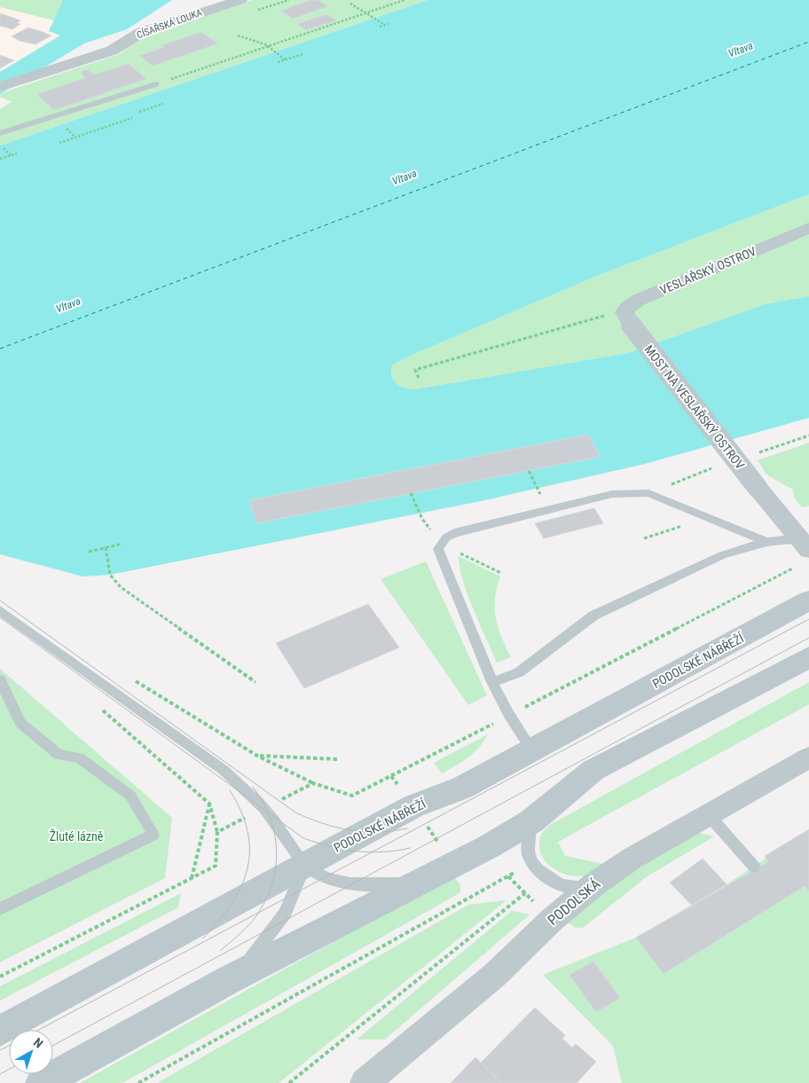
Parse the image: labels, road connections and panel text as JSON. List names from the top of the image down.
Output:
{
  "streets": {
    "main road": ["PODOLSKÉ NÁBŘEŽÍ"],
    "street": [
      "CÍSAŘSKÁ LOUKA",
      "VESLAŘSKÝ OSTROV",
      "MOST NA VESLAŘSKÝ OSTROV",
      "PODOLSKÁ"
    ]
  },
  "crossings": [
    ["VESLAŘSKÝ OSTROV", "MOST NA VESLAŘSKÝ OSTROV"]
  ],
  "water": ["Vltava"],
  "parks": ["Žluté lázně"],
  "north": "top right"
}
